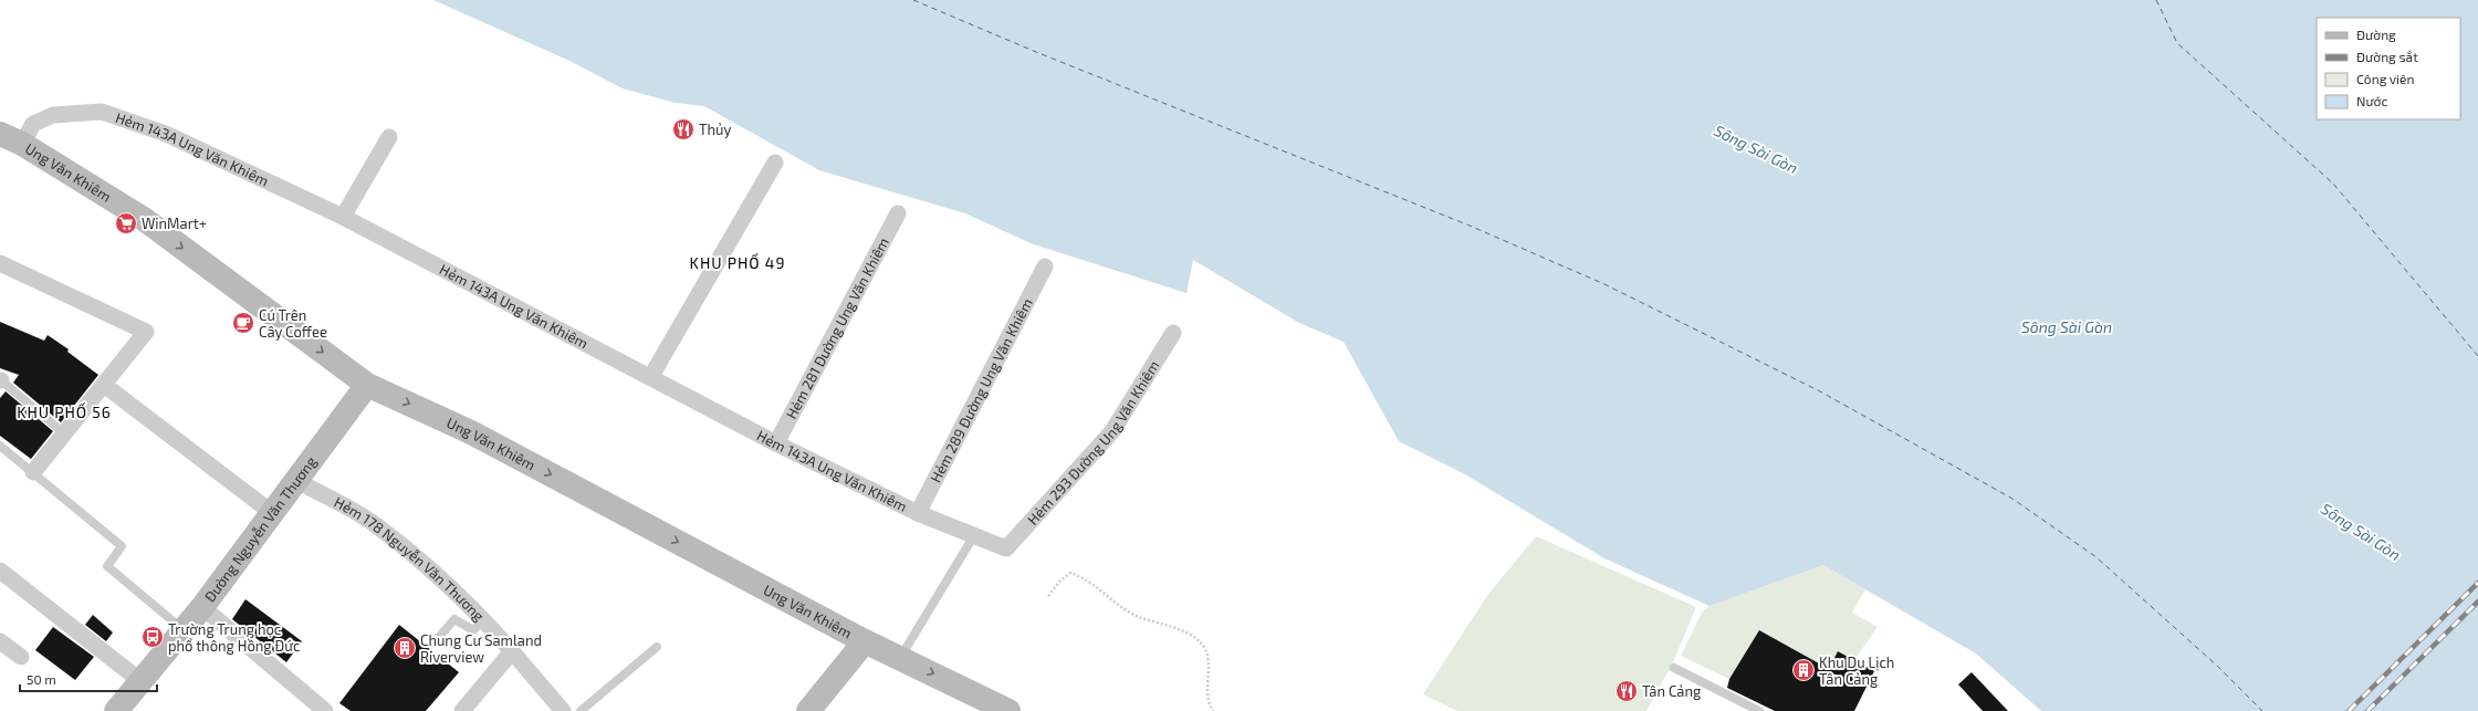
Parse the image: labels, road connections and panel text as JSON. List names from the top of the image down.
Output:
{
  "streets": {
    "main road": ["Ung Văn Khiêm", "Đường Nguyễn Văn Thương"],
    "street": [
      "Hẻm 143A Ung Văn Khiêm",
      "Hẻm 281 Đường Ung Văn Khiêm",
      "Hẻm 289 Đường Ung Văn Khiêm",
      "Hẻm 293 Đường Ung Văn Khiêm",
      "Hẻm 178 Nguyễn Văn Thương"
    ]
  },
  "crossings": [
    ["Hẻm 143A Ung Văn Khiêm", "Ung Văn Khiêm"],
    ["Hẻm 143A Ung Văn Khiêm", "Hẻm 281 Đường Ung Văn Khiêm"],
    ["Hẻm 143A Ung Văn Khiêm", "Hẻm 289 Đường Ung Văn Khiêm"],
    ["Hẻm 143A Ung Văn Khiêm", "Hẻm 293 Đường Ung Văn Khiêm"],
    ["Ung Văn Khiêm", "Đường Nguyễn Văn Thương"],
    ["Đường Nguyễn Văn Thương", "Hẻm 178 Nguyễn Văn Thương"]
  ],
  "one_way": ["Ung Văn Khiêm"],
  "districts": ["KHU PHỐ 49", "KHU PHỐ 56"],
  "water": ["Sông Sài Gòn"],
  "places": {
    "restaurant": ["Thủy", "Tân Cảng"],
    "supermarket": ["WinMart+"],
    "cafe": ["Cú Trên Cây Coffee"],
    "bus stop": ["Trường Trung học phổ thông Hồng Đức"],
    "building": ["Chung Cư Samland Riverview", "Khu Du Lịch Tân Cảng"]
  },
  "legend": [
    "Đường",
    "Đường sắt",
    "Công viên",
    "Nước"
  ],
  "scale_bar": "50 m"
}
